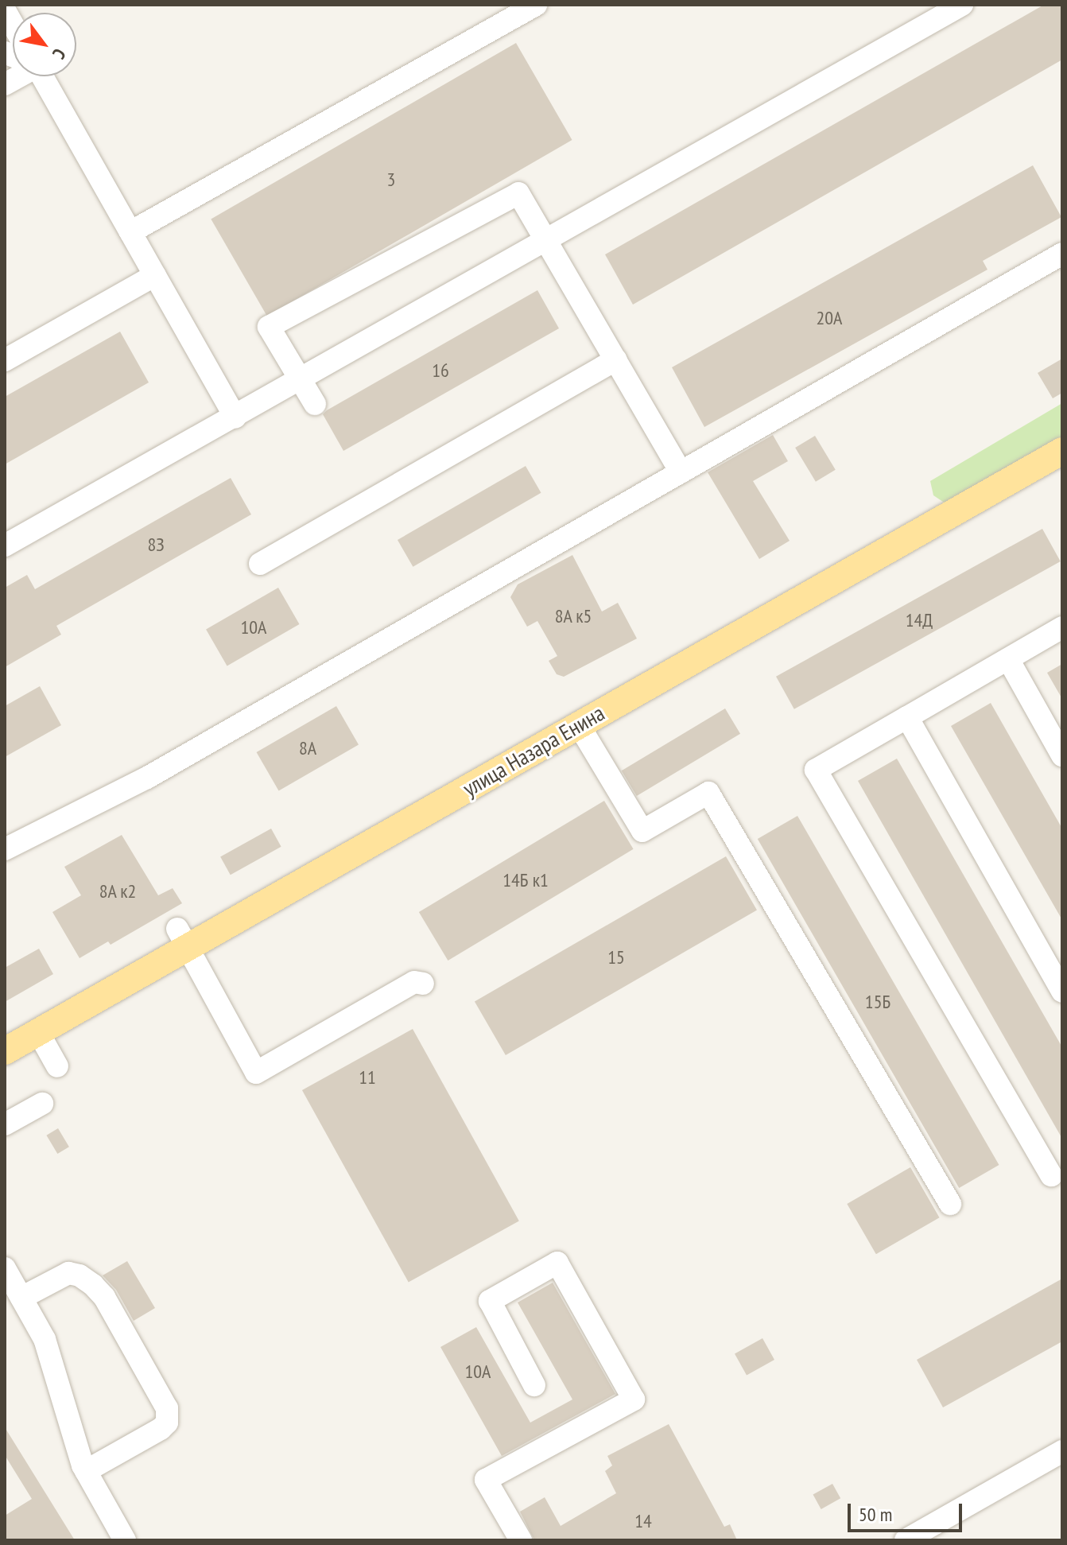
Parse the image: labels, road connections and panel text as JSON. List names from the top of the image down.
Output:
{
  "streets": {
    "main road": ["улица Назара Енина"]
  },
  "house_numbers": [
    "3",
    "20А",
    "16",
    "8З",
    "8А к5",
    "14Д",
    "10А",
    "8А",
    "14Б к1",
    "8А к2",
    "15",
    "15Б",
    "11",
    "10А",
    "14"
  ],
  "scale_bar": "50 m",
  "north": "bottom right"
}
